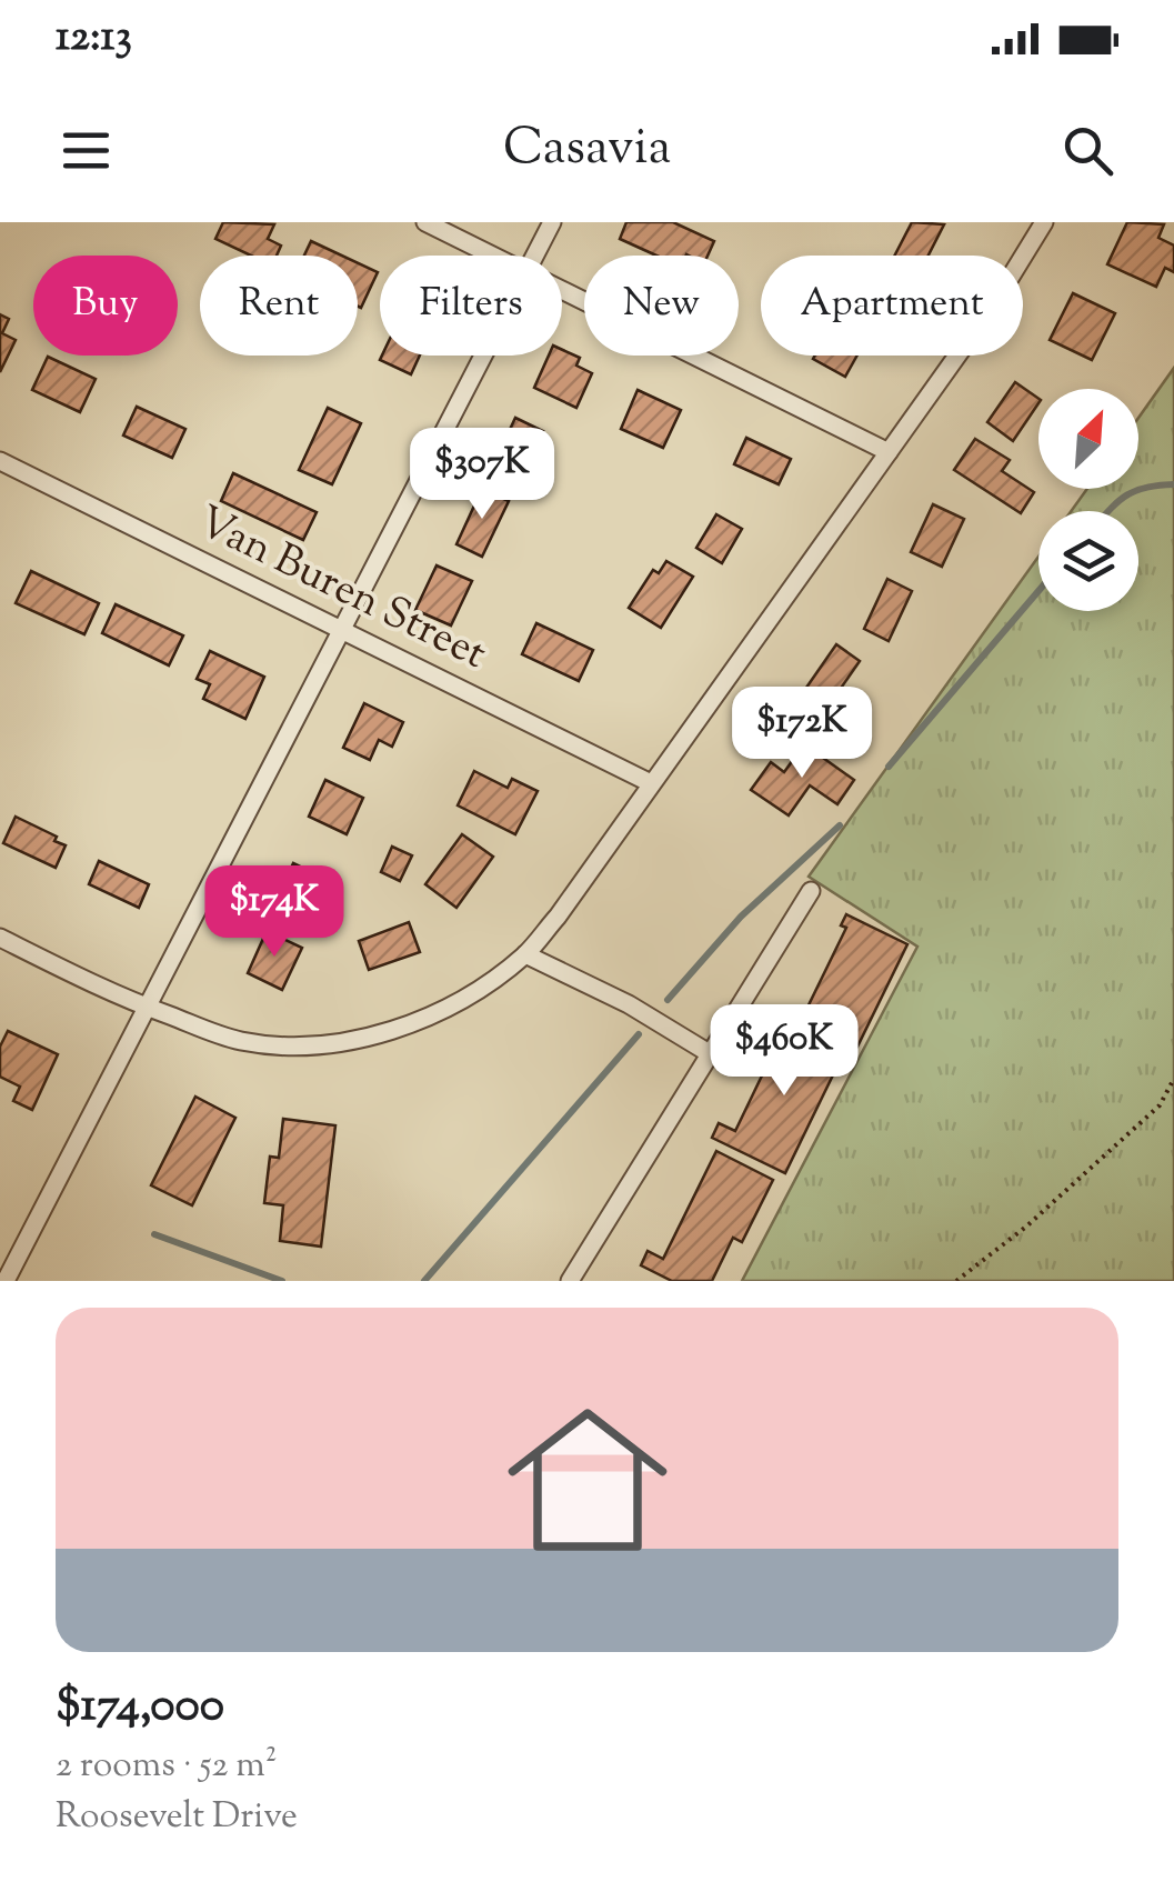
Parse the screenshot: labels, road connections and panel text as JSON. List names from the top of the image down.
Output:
{
  "streets": {
    "street": ["Van Buren Street"]
  },
  "north": "top right",
  "page": {
    "status": "12:13",
    "header": "Casavia",
    "chip": [
      "Buy",
      "Rent",
      "Filters",
      "New",
      "Apartment"
    ],
    "price": [
      "$307K",
      "$172K",
      "$174K",
      "$460K"
    ],
    "list": [
      {
        "name": "$174,000",
        "note": "2 rooms · 52 m² · Roosevelt Drive"
      }
    ]
  }
}
